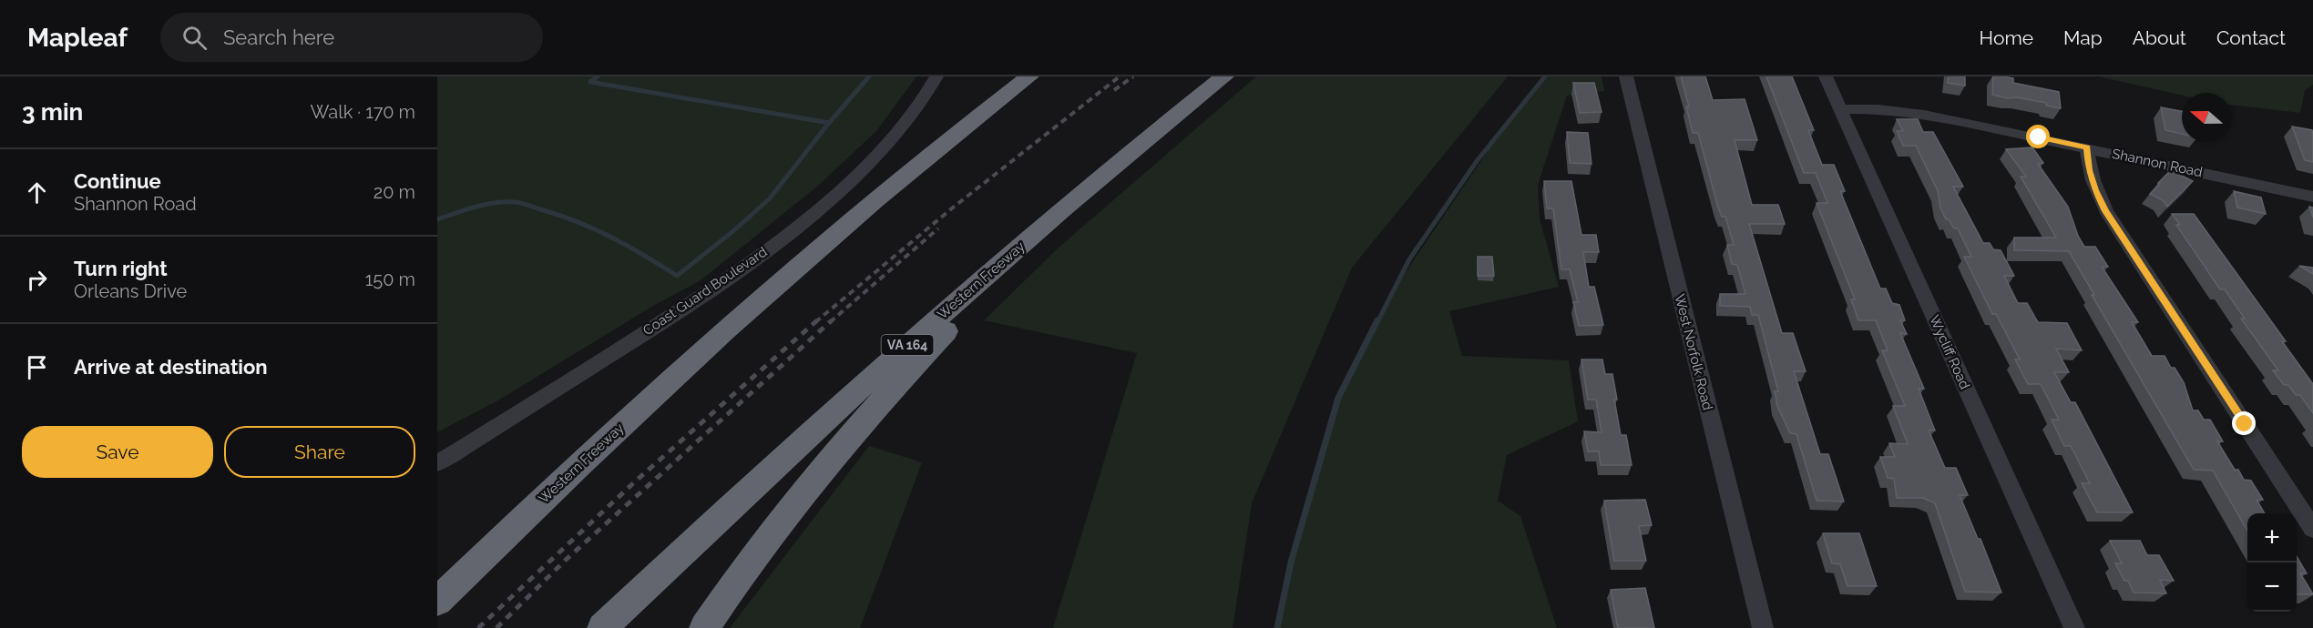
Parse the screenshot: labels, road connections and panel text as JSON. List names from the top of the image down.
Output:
{
  "streets": {
    "highway": ["Western Freeway", "VA 164"],
    "street": [
      "Shannon Road",
      "Coast Guard Boulevard",
      "West Norfolk Road",
      "Wycliff Road"
    ]
  },
  "crossings": [
    ["Shannon Road", "Wycliff Road"]
  ],
  "north": "left",
  "page": {
    "header": "Mapleaf",
    "search": "Search here",
    "nav": [
      "Home",
      "Map",
      "About",
      "Contact"
    ],
    "heading": ["3 min", "Walk · 170 m"],
    "list": [
      ["Continue", "Shannon Road", "20 m"],
      ["Turn right", "Orleans Drive", "150 m"],
      "Arrive at destination"
    ],
    "buttons": ["Save", "Share"],
    "map_buttons": ["+", "−"]
  }
}
